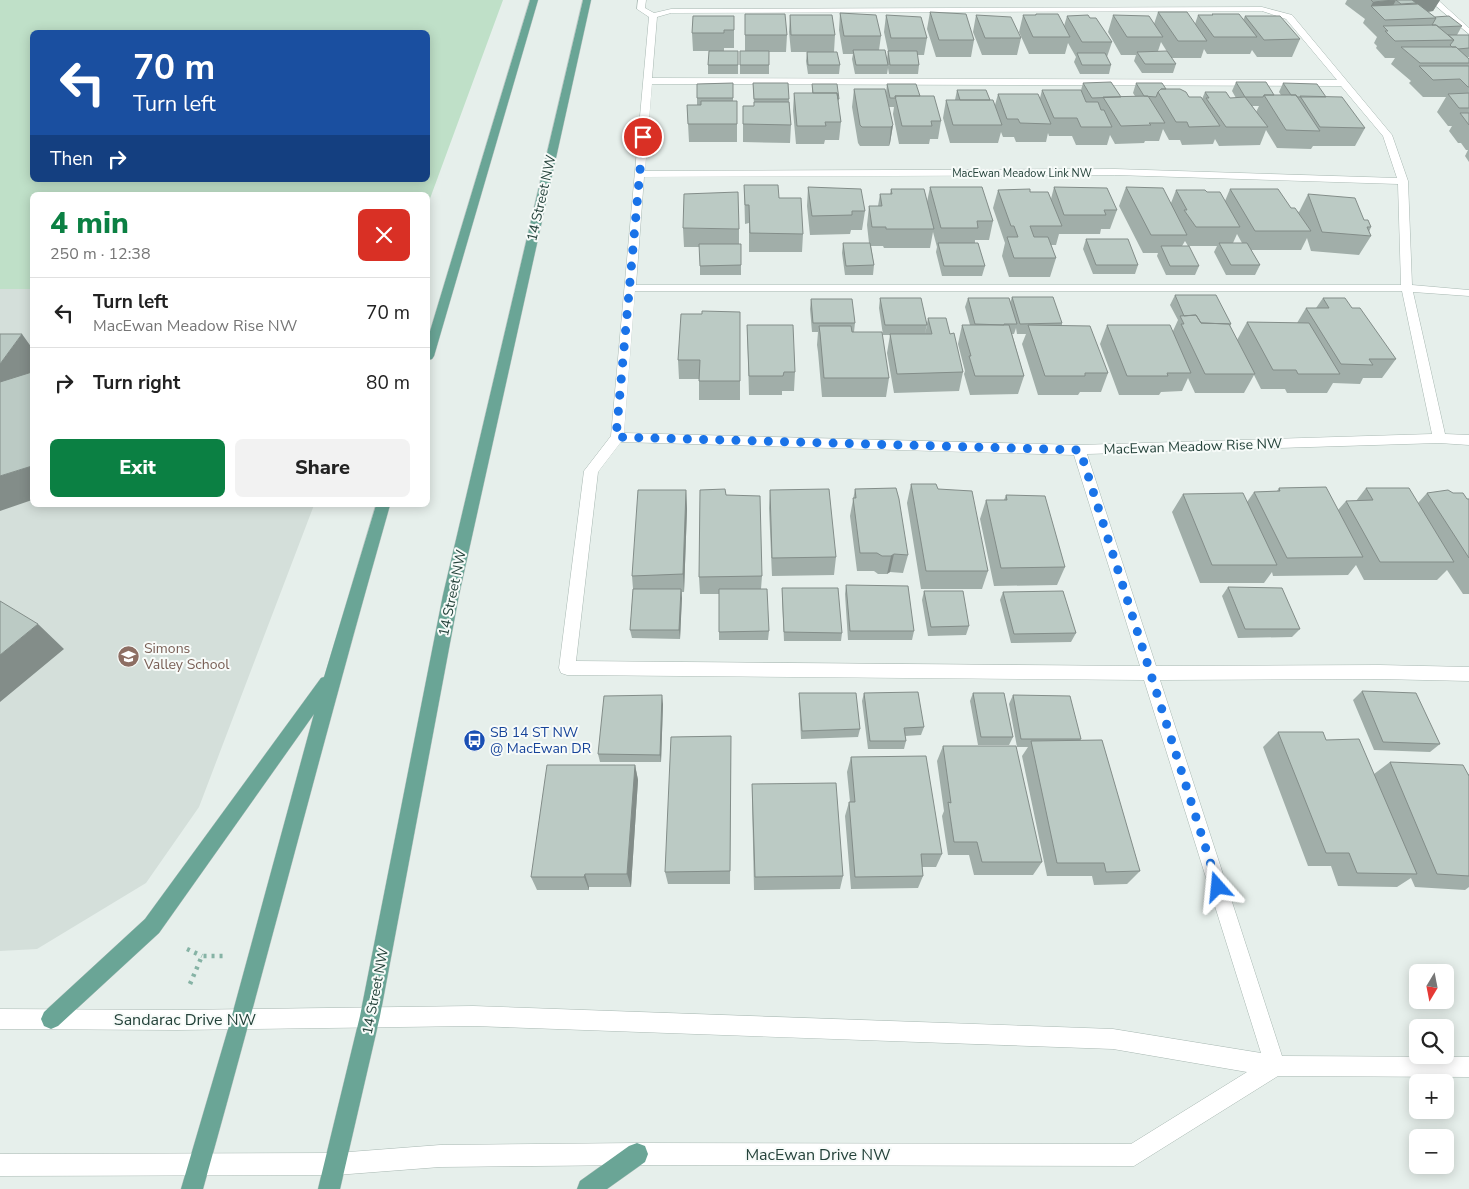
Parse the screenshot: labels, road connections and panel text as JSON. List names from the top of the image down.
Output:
{
  "streets": {
    "main road": ["14 Street NW"],
    "street": [
      "MacEwan Meadow Link NW",
      "MacEwan Meadow Rise NW",
      "Sandarac Drive NW",
      "MacEwan Drive NW"
    ]
  },
  "crossings": [
    ["14 Street NW", "Sandarac Drive NW"],
    ["14 Street NW", "MacEwan Drive NW"]
  ],
  "places": {
    "school or university": ["Simons Valley School"],
    "bus stop": ["SB 14 ST NW @ MacEwan DR"]
  },
  "north": "bottom",
  "page": {
    "turn": ["70 m", "Turn left"],
    "then": "Then",
    "heading": ["4 min", "250 m · 12:38"],
    "list": [
      {
        "name": "Turn left",
        "note": "MacEwan Meadow Rise NW",
        "value": "70 m"
      },
      {
        "name": "Turn right",
        "value": "80 m"
      }
    ],
    "buttons": ["Exit", "Share"],
    "map_buttons": ["+", "−"]
  }
}
